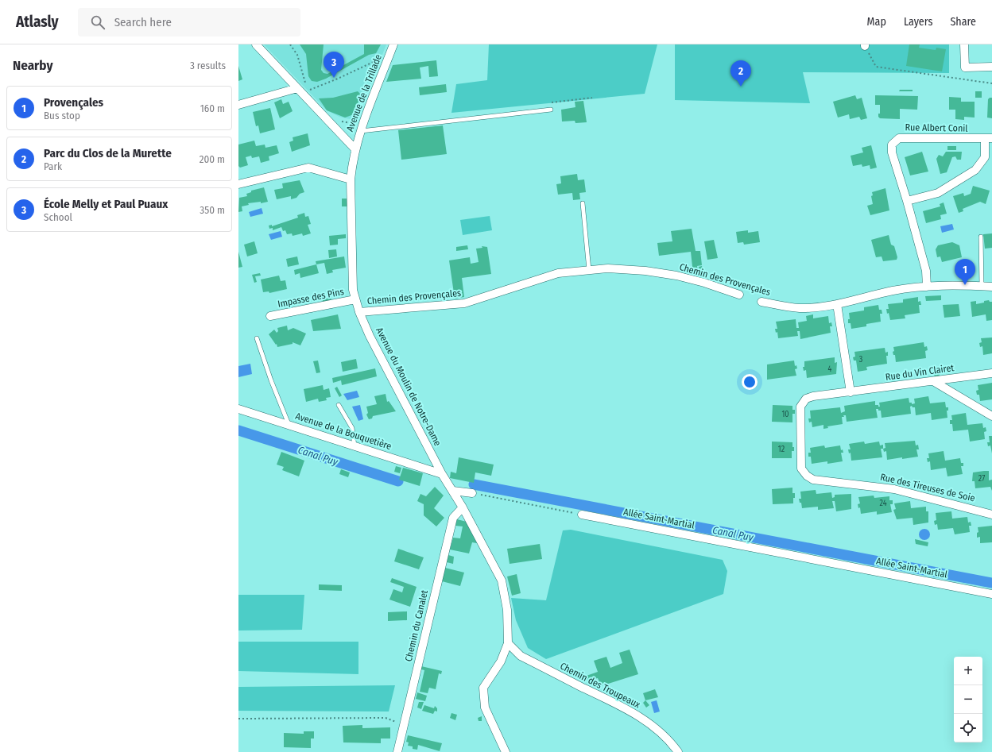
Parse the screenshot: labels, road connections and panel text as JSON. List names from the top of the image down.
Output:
{
  "streets": {
    "street": [
      "Avenue de la Trillade",
      "Rue Albert Conil",
      "Chemin des Provençales",
      "Impasse des Pins",
      "Rue du Vin Clairet",
      "Avenue du Moulin de Notre-Dame",
      "Avenue de la Bouquetière",
      "Rue des Tireuses de Soie",
      "Allée Saint-Martial",
      "Chemin du Canalet",
      "Chemin des Troupeaux"
    ]
  },
  "crossings": [
    ["Avenue de la Trillade", "Avenue du Moulin de Notre-Dame"],
    ["Rue Albert Conil", "Chemin des Provençales"],
    ["Chemin des Provençales", "Avenue du Moulin de Notre-Dame"],
    ["Impasse des Pins", "Avenue du Moulin de Notre-Dame"],
    ["Rue du Vin Clairet", "Rue des Tireuses de Soie"],
    ["Avenue du Moulin de Notre-Dame", "Avenue de la Bouquetière"],
    ["Avenue du Moulin de Notre-Dame", "Chemin du Canalet"],
    ["Avenue du Moulin de Notre-Dame", "Chemin des Troupeaux"]
  ],
  "water": ["Canal Puy"],
  "house_numbers": [
    "3",
    "4",
    "10",
    "12",
    "27",
    "24"
  ],
  "page": {
    "header": "Atlasly",
    "search": "Search here",
    "nav": ["Map", "Layers", "Share"],
    "heading": ["Nearby", "3 results"],
    "pins": ["3", "2", "1"],
    "list": [
      {
        "mark": "1",
        "name": "Provençales",
        "note": "Bus stop",
        "value": "160 m"
      },
      {
        "mark": "2",
        "name": "Parc du Clos de la Murette",
        "note": "Park",
        "value": "200 m"
      },
      {
        "mark": "3",
        "name": "École Melly et Paul Puaux",
        "note": "School",
        "value": "350 m"
      }
    ],
    "map_buttons": ["+", "−"]
  }
}
